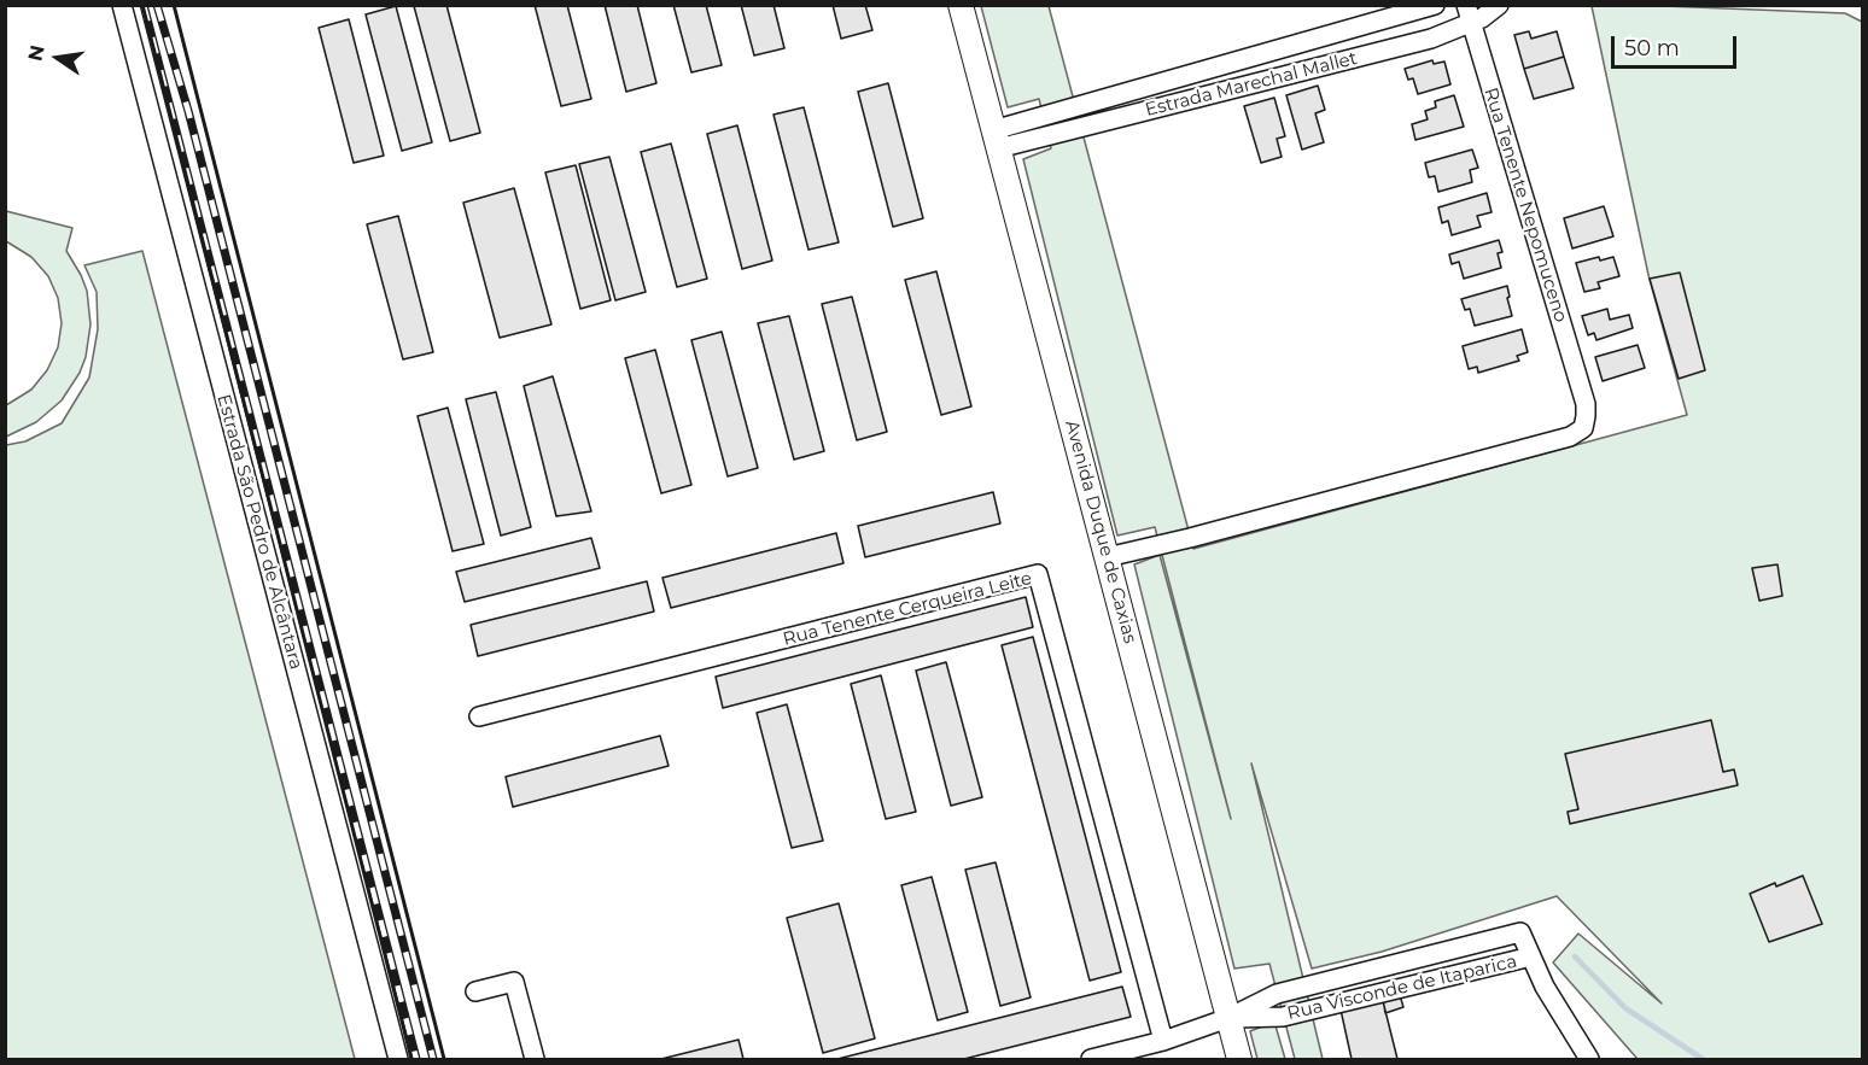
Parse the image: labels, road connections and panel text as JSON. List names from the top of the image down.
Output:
{
  "streets": {
    "main road": ["Avenida Duque de Caxias"],
    "street": [
      "Estrada Marechal Mallet",
      "Rua Tenente Nepomuceno",
      "Estrada São Pedro de Alcântara",
      "Rua Tenente Cerqueira Leite",
      "Rua Visconde de Itaparica"
    ]
  },
  "crossings": [
    ["Estrada Marechal Mallet", "Rua Tenente Nepomuceno"],
    ["Estrada Marechal Mallet", "Avenida Duque de Caxias"],
    ["Rua Tenente Nepomuceno", "Avenida Duque de Caxias"],
    ["Avenida Duque de Caxias", "Rua Visconde de Itaparica"],
    ["Rua Tenente Cerqueira Leite", "Rua Visconde de Itaparica"]
  ],
  "scale_bar": "50 m",
  "north": "left"
}
